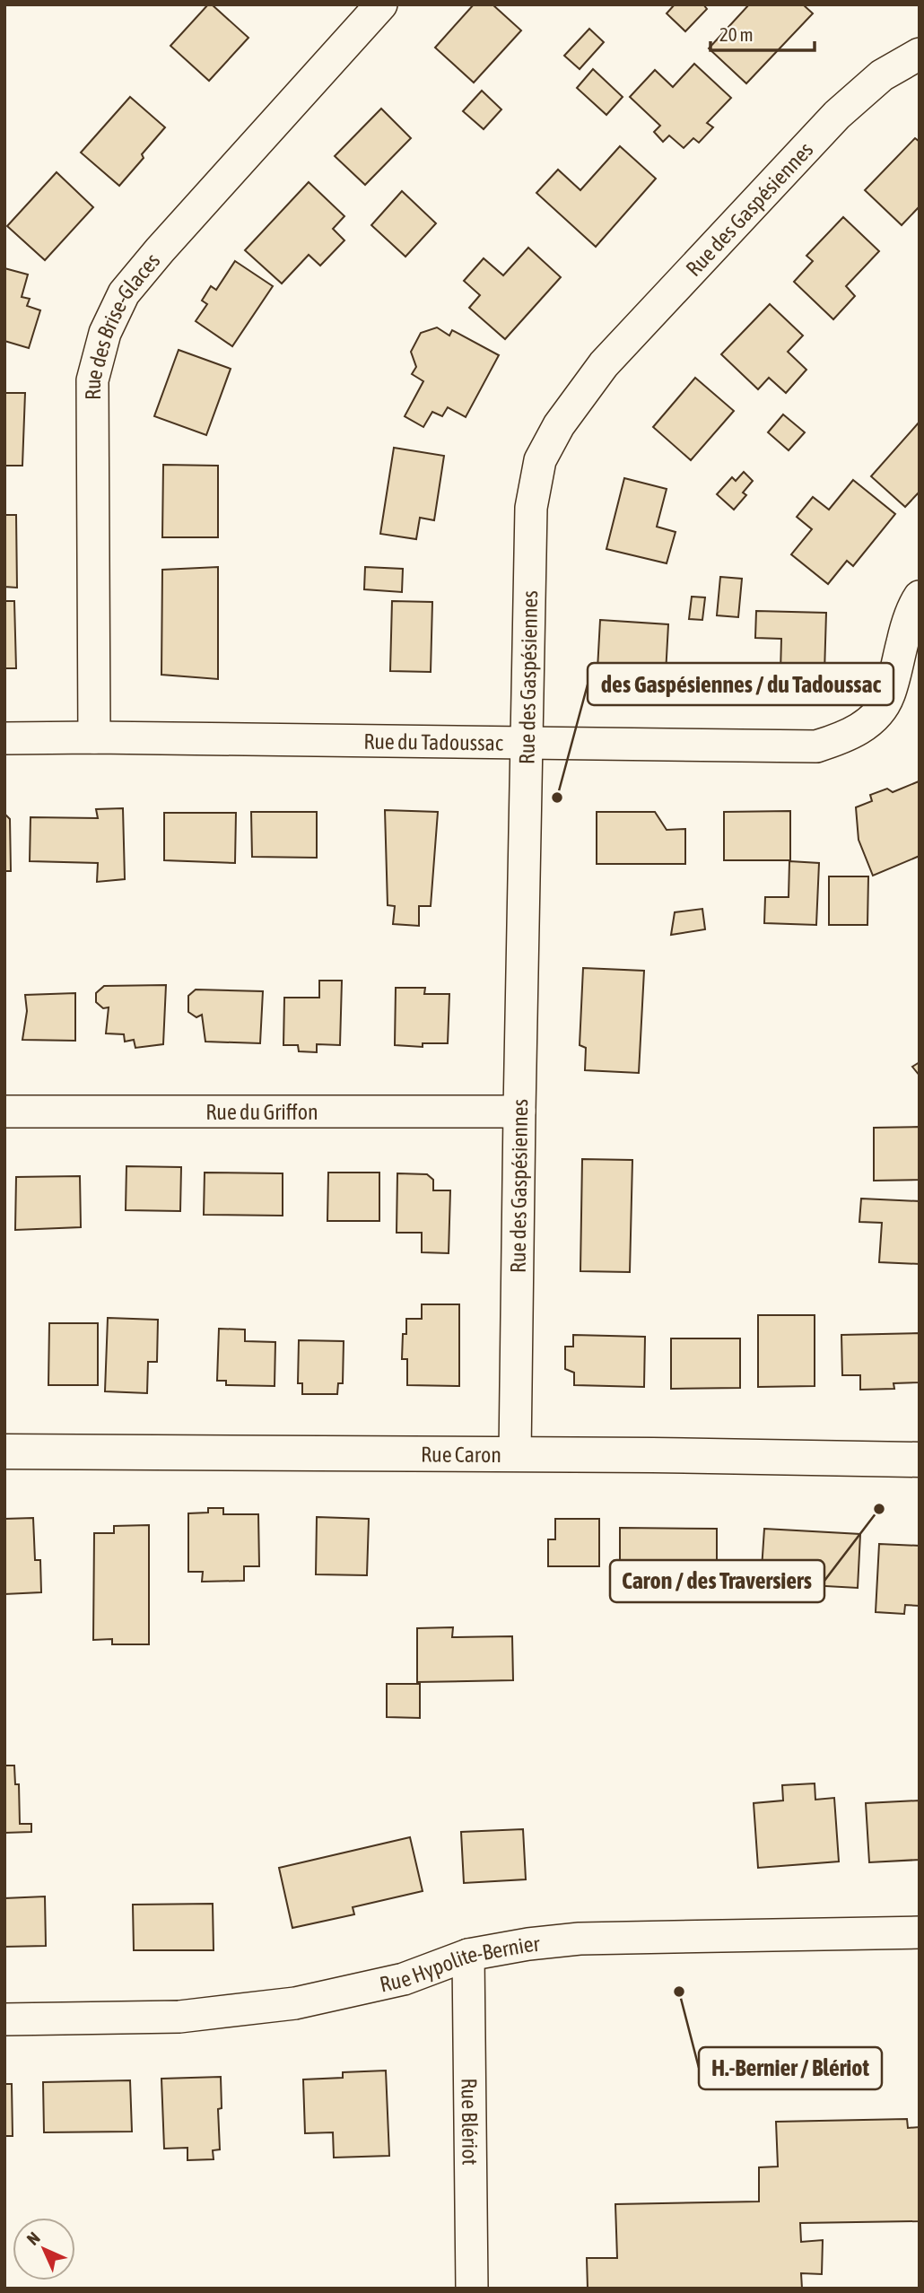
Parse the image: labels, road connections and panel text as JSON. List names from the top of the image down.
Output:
{
  "streets": {
    "street": [
      "Rue des Gaspésiennes",
      "Rue des Brise-Glaces",
      "Rue du Tadoussac",
      "Rue du Griffon",
      "Rue Caron",
      "Rue Hypolite-Bernier",
      "Rue Blériot"
    ]
  },
  "crossings": [
    ["Rue des Gaspésiennes", "Rue du Tadoussac"],
    ["Rue des Gaspésiennes", "Rue du Griffon"],
    ["Rue des Gaspésiennes", "Rue Caron"],
    ["Rue des Brise-Glaces", "Rue du Tadoussac"],
    ["Rue Hypolite-Bernier", "Rue Blériot"]
  ],
  "places": ["des Gaspésiennes / du Tadoussac", "Caron / des Traversiers", "H.-Bernier / Blériot"],
  "scale_bar": "20 m",
  "north": "top left"
}
